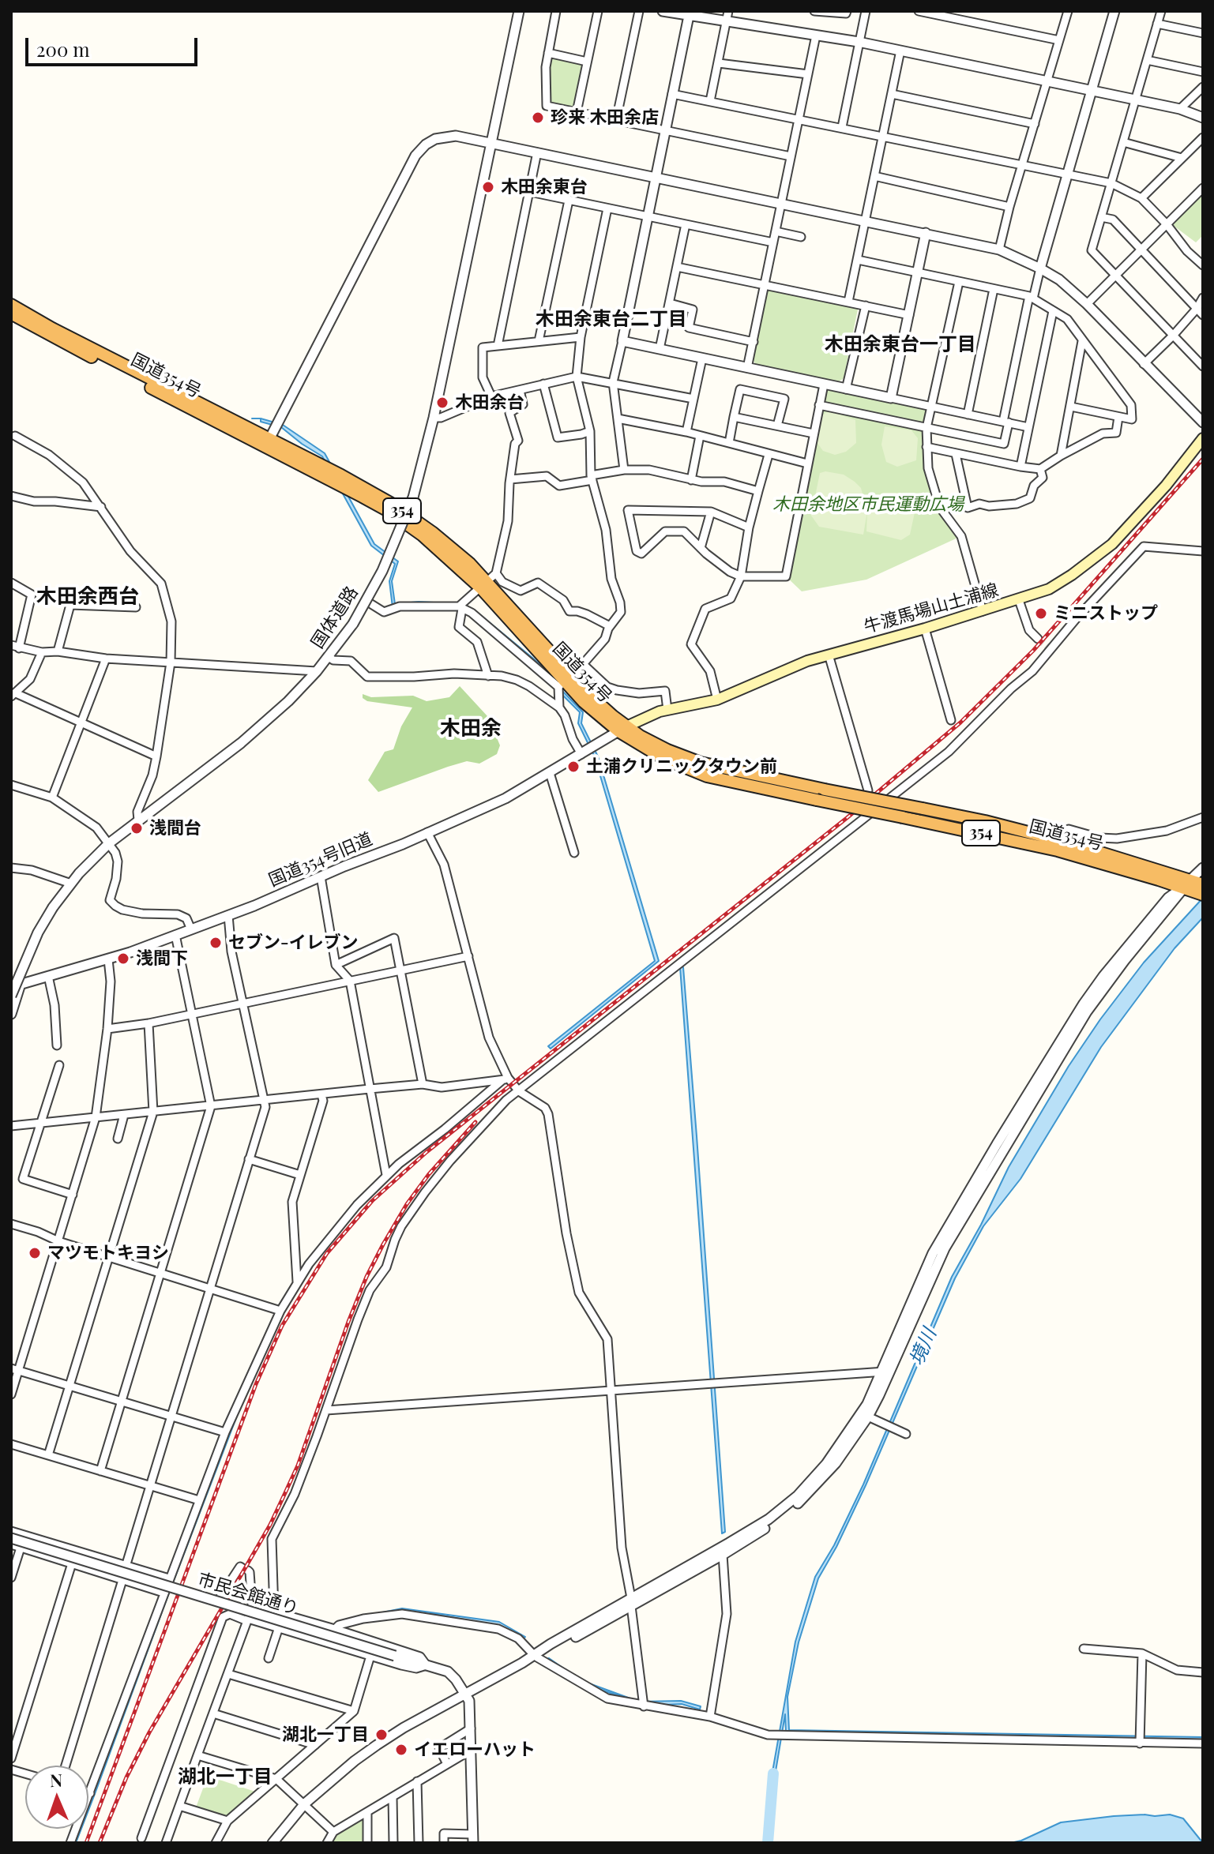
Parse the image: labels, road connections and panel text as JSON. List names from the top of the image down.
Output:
{
  "streets": {
    "highway": ["国道354号", "354"],
    "main road": ["牛渡馬場山土浦線"],
    "street": ["国体道路", "国道354号旧道", "市民会館通り"]
  },
  "crossings": [
    ["国道354号", "牛渡馬場山土浦線"],
    ["国道354号", "国道354号旧道"],
    ["牛渡馬場山土浦線", "国道354号旧道"]
  ],
  "districts": [
    "木田余東台二丁目",
    "木田余東台一丁目",
    "木田余西台",
    "木田余",
    "湖北一丁目"
  ],
  "water": ["境川"],
  "parks": ["木田余地区市民運動広場"],
  "places": [
    "珍来 木田余店",
    "木田余東台",
    "木田余台",
    "ミニストップ",
    "土浦クリニックタウン前",
    "浅間台",
    "セブン-イレブン",
    "浅間下",
    "マツモトキヨシ",
    "湖北一丁目",
    "イエローハット"
  ],
  "scale_bar": "200 m",
  "north": "top"
}
